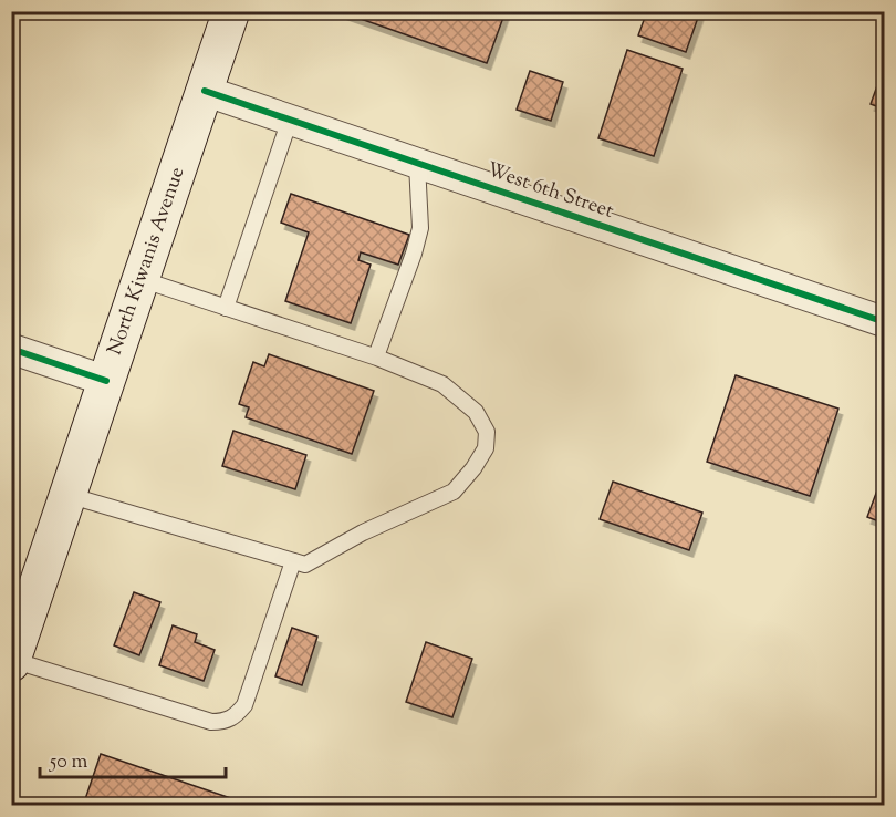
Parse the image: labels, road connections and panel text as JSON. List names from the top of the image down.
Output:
{
  "streets": {
    "main road": ["North Kiwanis Avenue"],
    "street": ["West 6th Street"]
  },
  "crossings": [
    ["West 6th Street", "North Kiwanis Avenue"]
  ],
  "scale_bar": "50 m"
}
